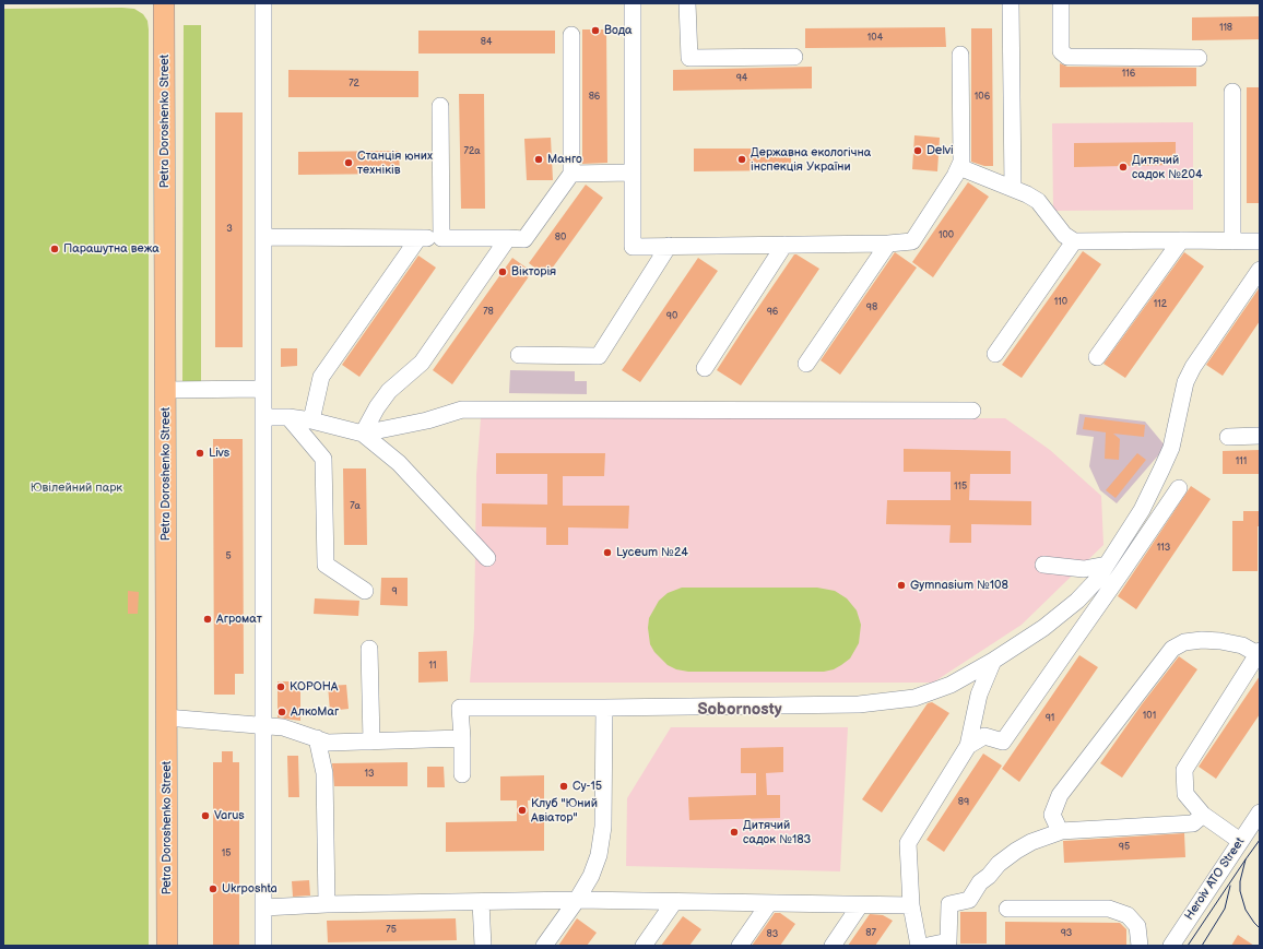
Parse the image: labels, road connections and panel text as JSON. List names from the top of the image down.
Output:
{
  "streets": {
    "main road": ["Petra Doroshenko Street"],
    "street": ["Heroiv ATO Street"]
  },
  "districts": ["Sobornosty"],
  "parks": ["Ювілейний парк"],
  "places": [
    "Вода",
    "Delvi",
    "Манго",
    "Державна екологічна інспекція України",
    "Станція юних техніків",
    "Дитячий садок №204",
    "Парашутна вежа",
    "Вікторія",
    "Livs",
    "Lyceum №24",
    "Gymnasium №108",
    "Агромат",
    "КОРОНА",
    "АлкоМаг",
    "Су-15",
    "Клуб \"Юний Авіатор\"",
    "Varus",
    "Дитячий садок №183",
    "Ukrposhta"
  ],
  "house_numbers": [
    "118",
    "104",
    "84",
    "116",
    "94",
    "72",
    "86",
    "106",
    "72а",
    "3",
    "100",
    "80",
    "110",
    "112",
    "98",
    "78",
    "96",
    "90",
    "111",
    "115",
    "7а",
    "113",
    "5",
    "9",
    "11",
    "101",
    "91",
    "13",
    "89",
    "95",
    "15",
    "75",
    "87",
    "93",
    "83"
  ]
}
